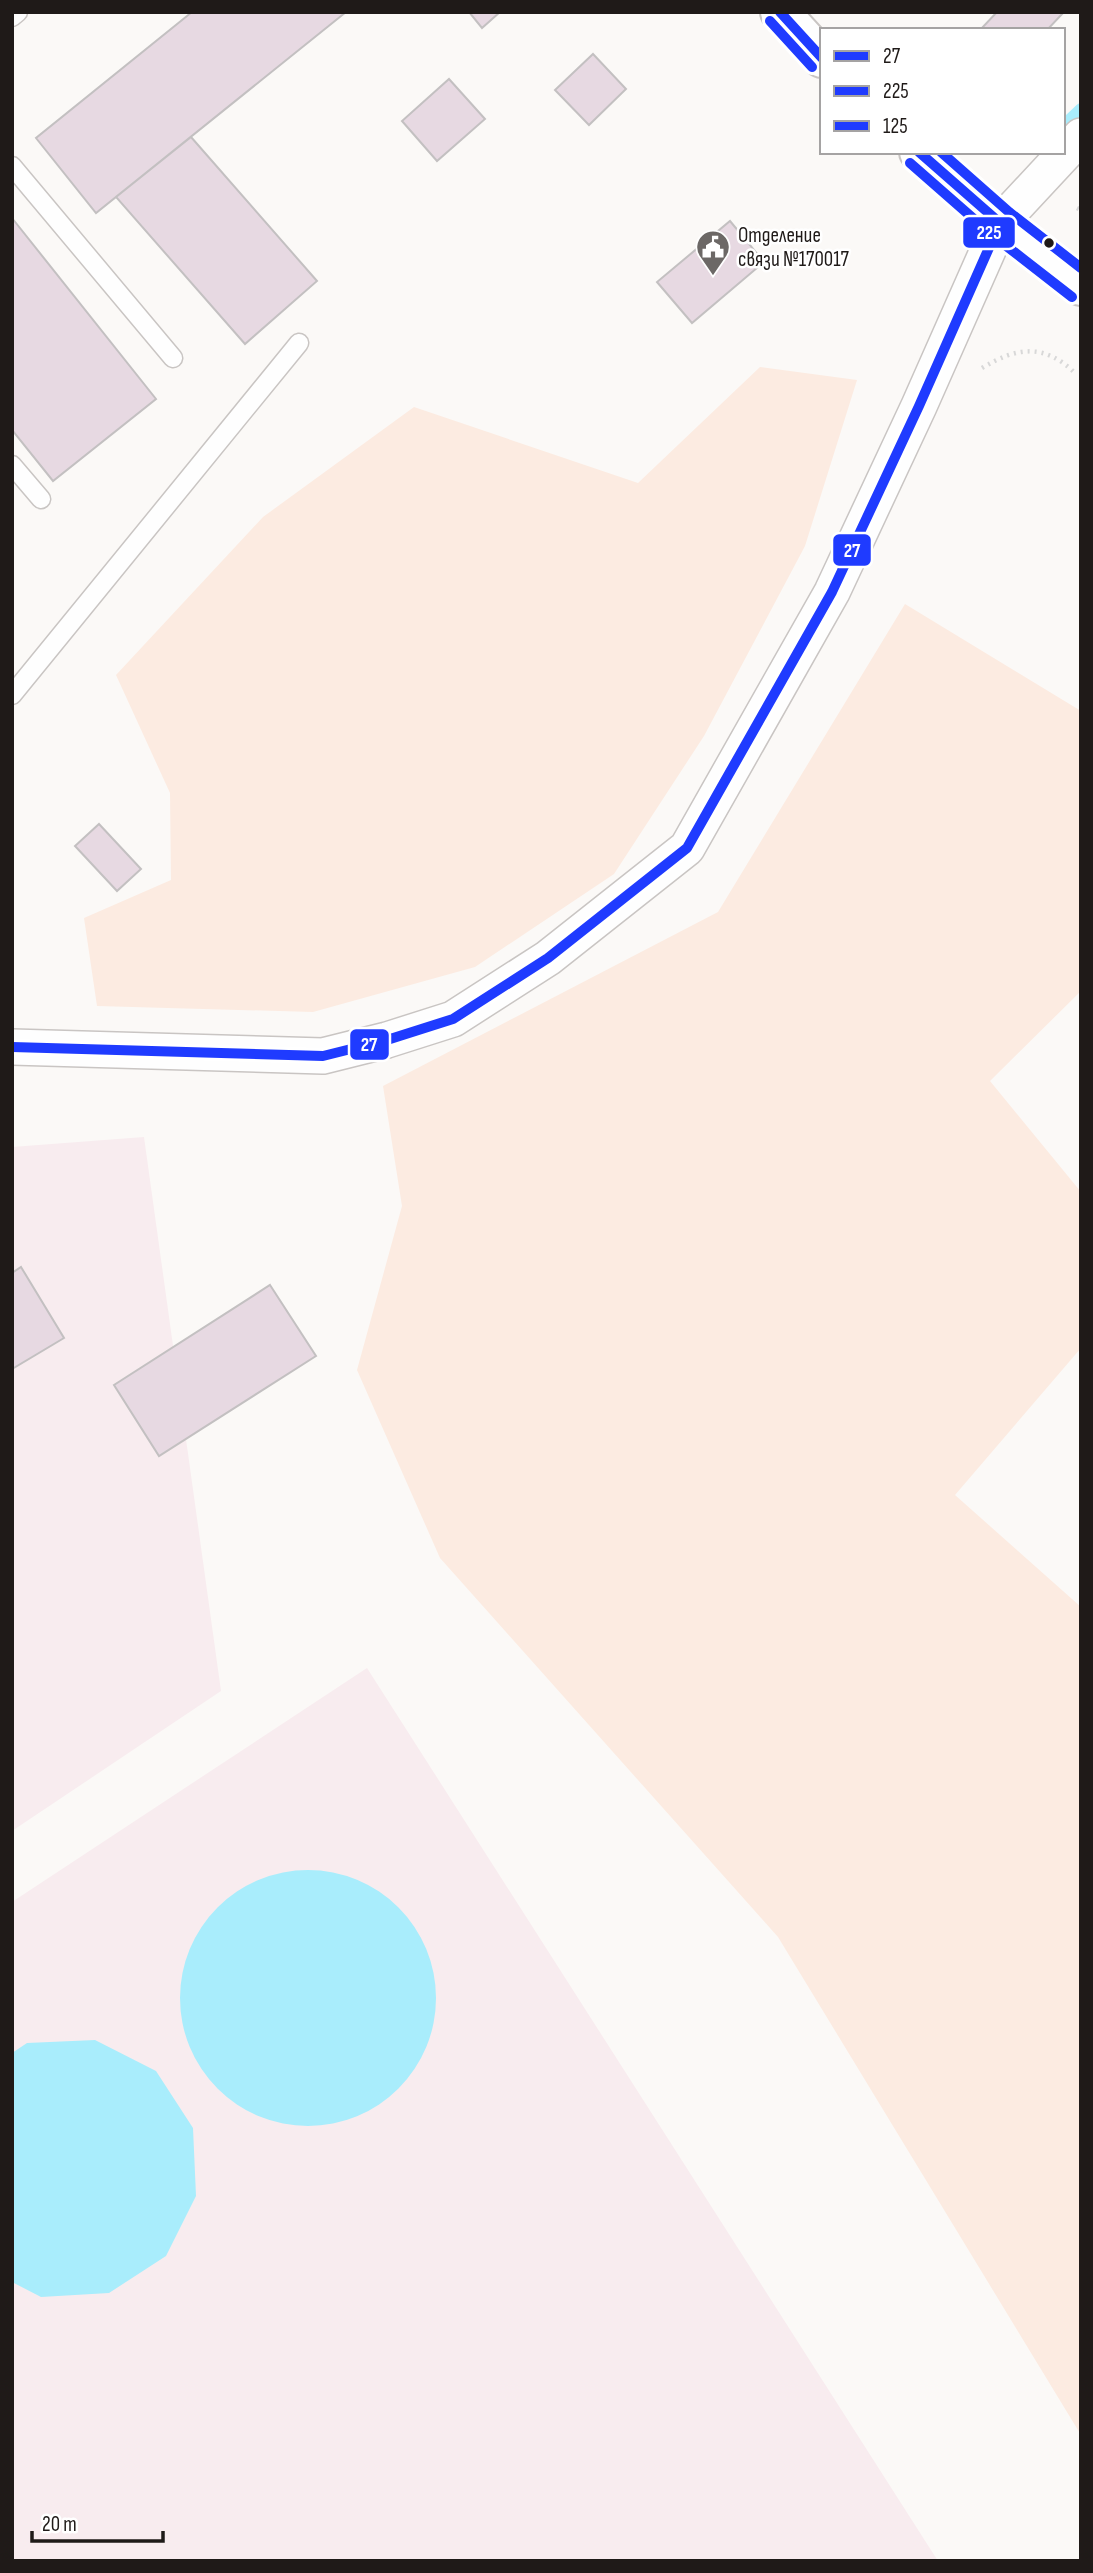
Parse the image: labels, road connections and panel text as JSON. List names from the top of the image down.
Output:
{
  "places": {
    "public building": ["Отделение связи №170017"]
  },
  "lines": ["transit line 27", "transit line 225", "transit line 125"],
  "legend": ["27", "225", "125"],
  "scale_bar": "20 m"
}
